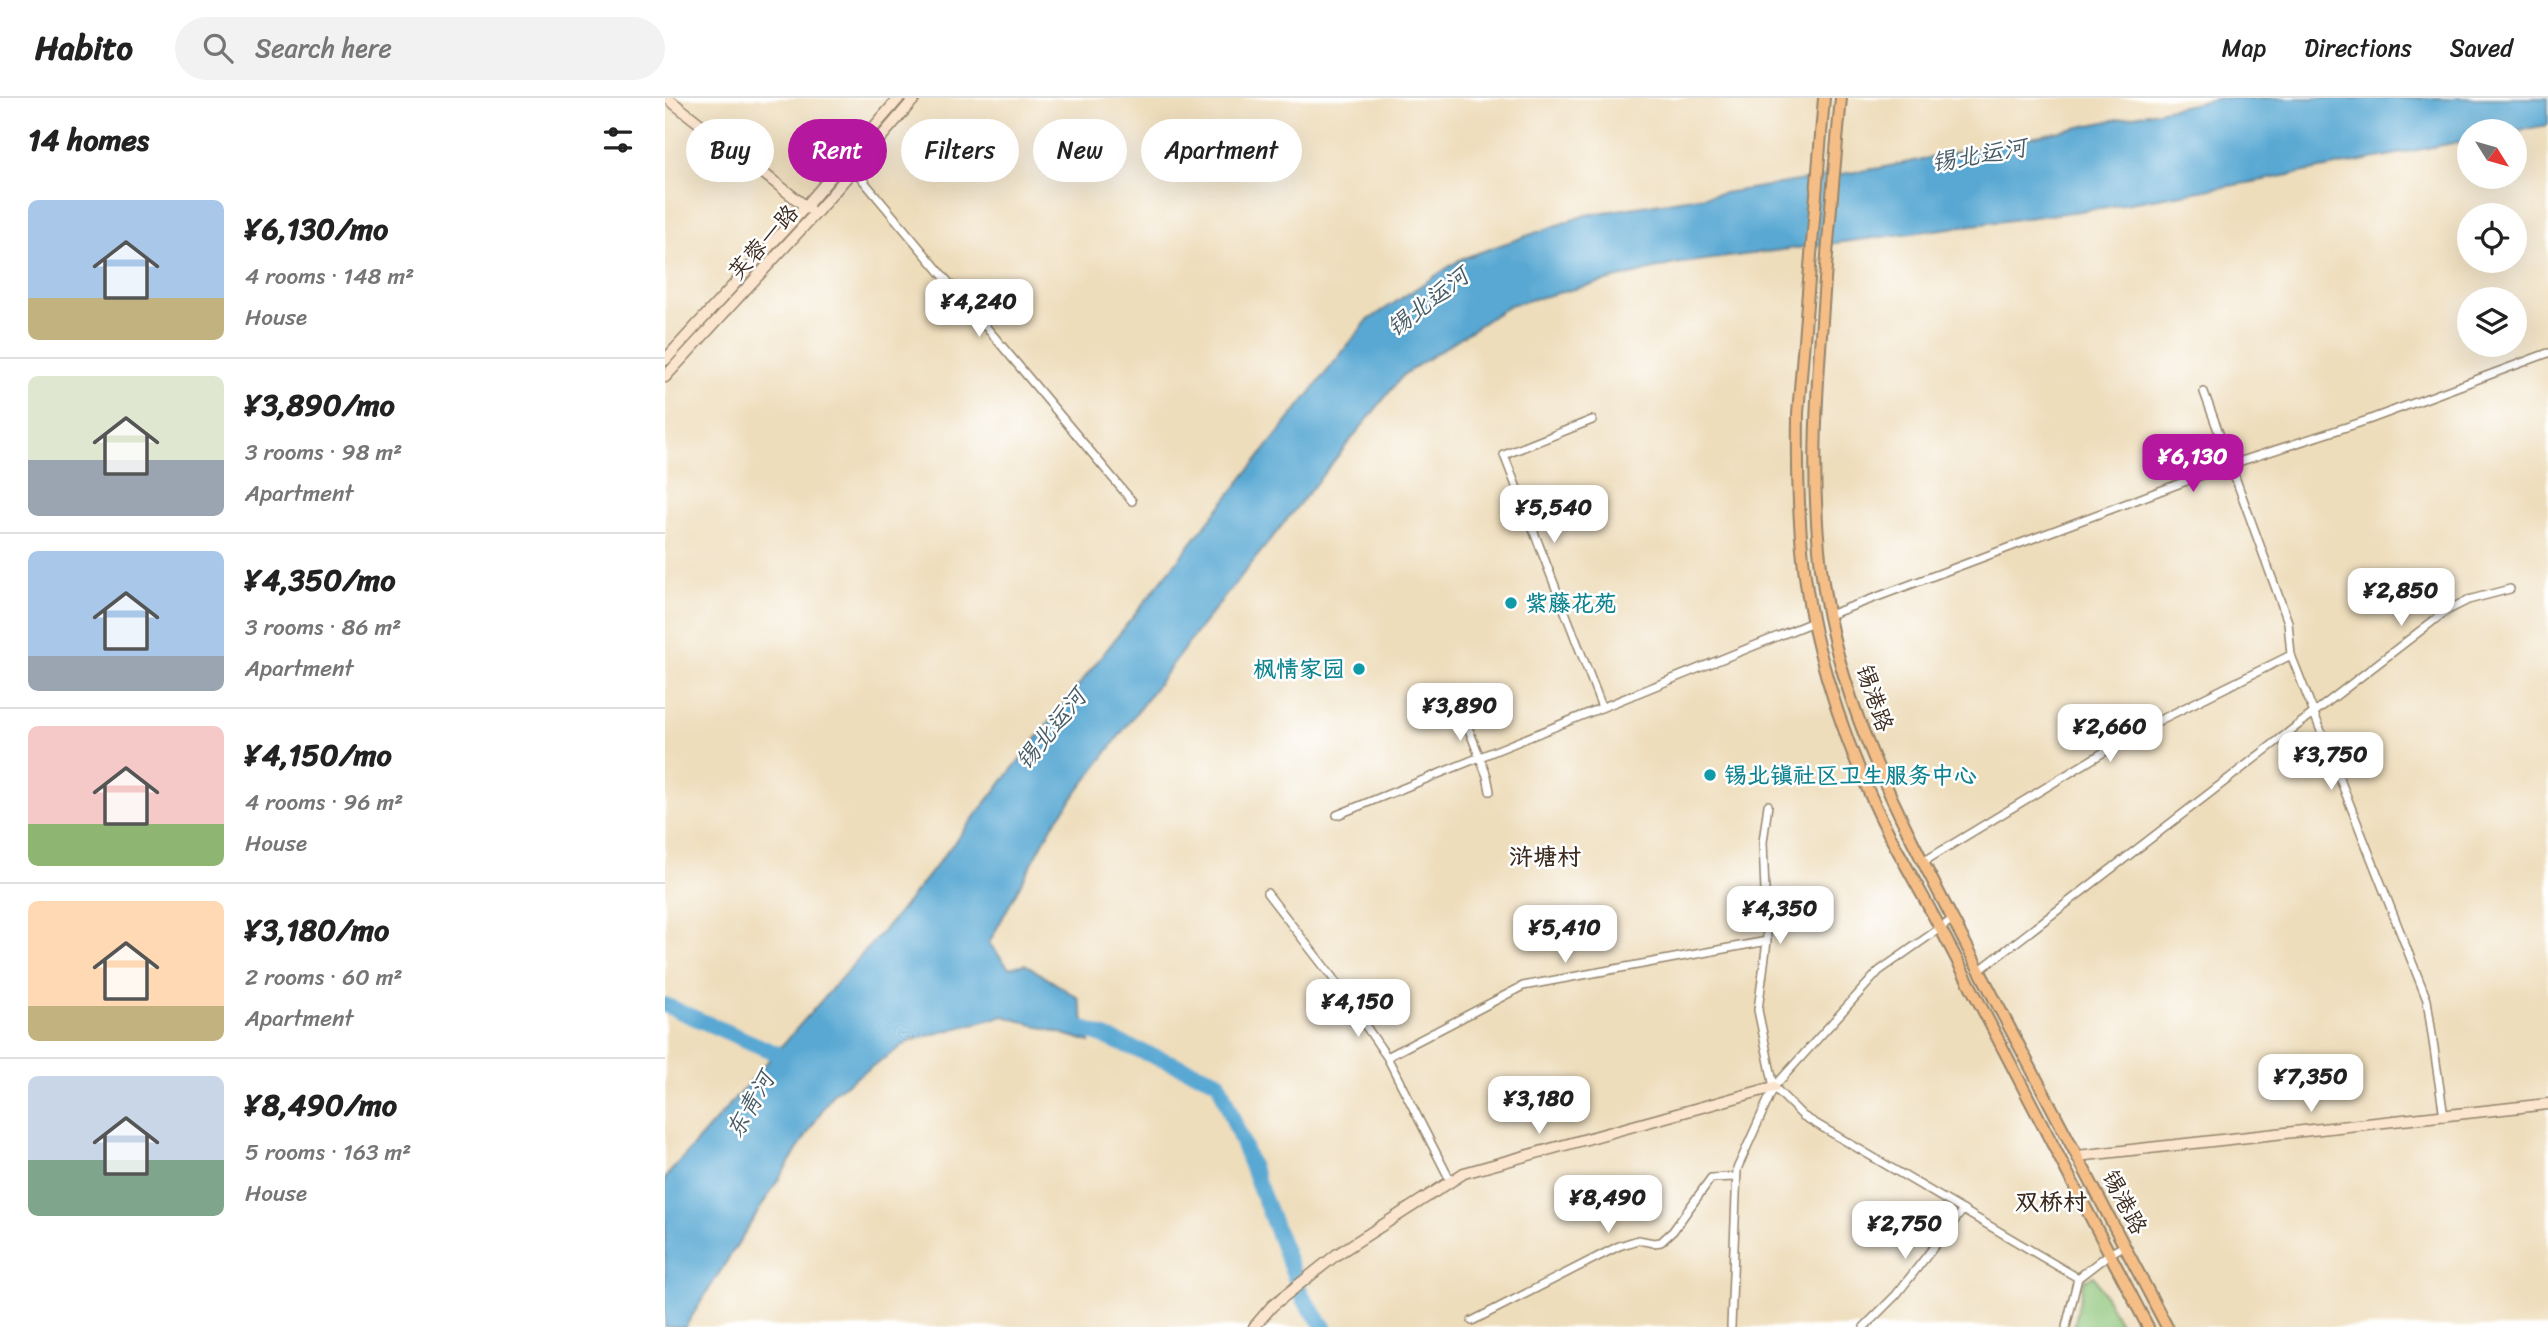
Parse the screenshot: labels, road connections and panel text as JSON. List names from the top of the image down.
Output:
{
  "streets": {
    "main road": ["锡港路"],
    "street": ["芙蓉一路"]
  },
  "districts": ["浒塘村", "双桥村"],
  "water": ["锡北运河", "东青河"],
  "places": ["紫藤花苑", "枫情家园", "锡北镇社区卫生服务中心"],
  "north": "bottom right",
  "page": {
    "header": "Habito",
    "search": "Search here",
    "nav": ["Map", "Directions", "Saved"],
    "heading": "14 homes",
    "chip": [
      "Buy",
      "Rent",
      "Filters",
      "New",
      "Apartment"
    ],
    "list": [
      {
        "name": "¥6,130/mo",
        "note": "4 rooms · 148 m² · House"
      },
      {
        "name": "¥3,890/mo",
        "note": "3 rooms · 98 m² · Apartment"
      },
      {
        "name": "¥4,350/mo",
        "note": "3 rooms · 86 m² · Apartment"
      },
      {
        "name": "¥4,150/mo",
        "note": "4 rooms · 96 m² · House"
      },
      {
        "name": "¥3,180/mo",
        "note": "2 rooms · 60 m² · Apartment"
      },
      {
        "name": "¥8,490/mo",
        "note": "5 rooms · 163 m² · House"
      }
    ],
    "price": [
      "¥4,240",
      "¥6,130",
      "¥5,540",
      "¥2,850",
      "¥3,890",
      "¥2,660",
      "¥3,750",
      "¥4,350",
      "¥5,410",
      "¥4,150",
      "¥7,350",
      "¥3,180",
      "¥8,490",
      "¥2,750"
    ]
  }
}
